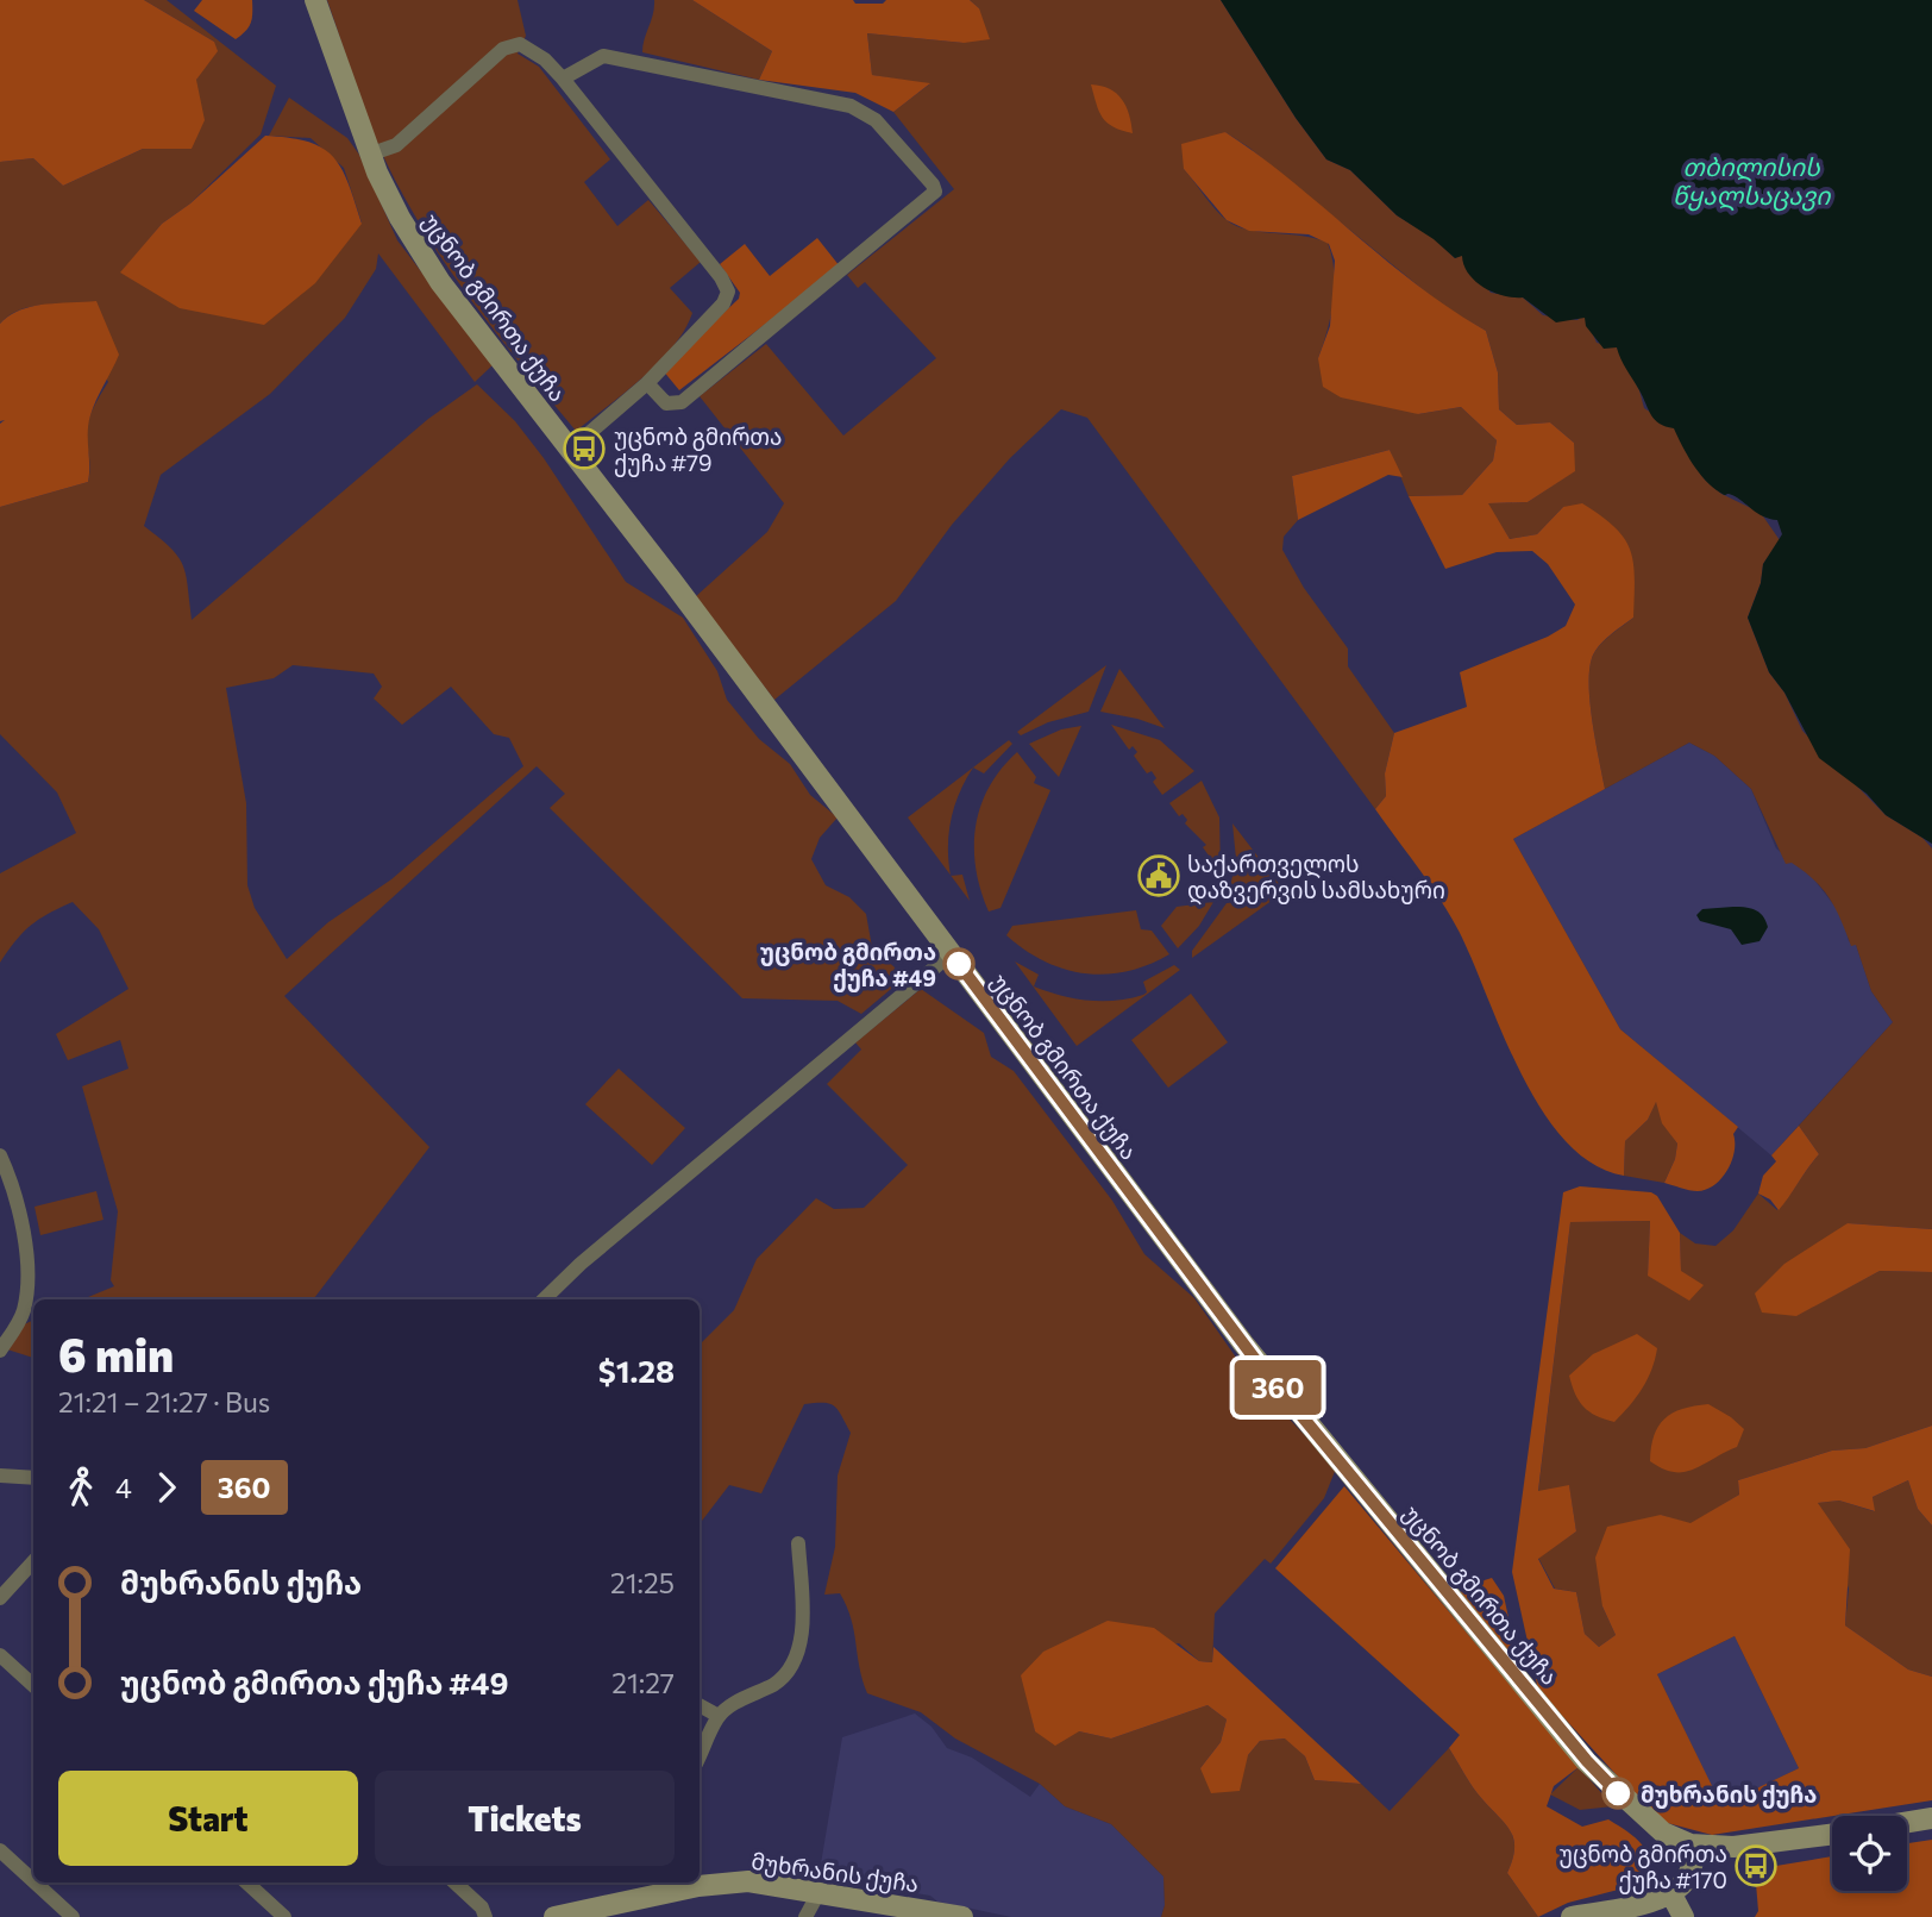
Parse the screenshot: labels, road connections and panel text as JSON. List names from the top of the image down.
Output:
{
  "streets": {
    "main road": ["უცნობ გმირთა ქუჩა", "მუხრანის ქუჩა"]
  },
  "water": ["თბილისის წყალსაცავი"],
  "places": {
    "bus stop": ["უცნობ გმირთა ქუჩა #79", "უცნობ გმირთა ქუჩა #170"],
    "public building": ["საქართველოს დაზვერვის სამსახური"],
    "other": ["უცნობ გმირთა ქუჩა #49", "მუხრანის ქუჩა"]
  },
  "lines": ["bus line 360"],
  "page": {
    "on_map": "360",
    "heading": ["6 min", "21:21 – 21:27 · Bus", "$1.28"],
    "legs": ["4", "360"],
    "list": [
      {
        "name": "მუხრანის ქუჩა",
        "value": "21:25"
      },
      {
        "name": "უცნობ გმირთა ქუჩა #49",
        "value": "21:27"
      }
    ],
    "buttons": ["Start", "Tickets"]
  }
}
